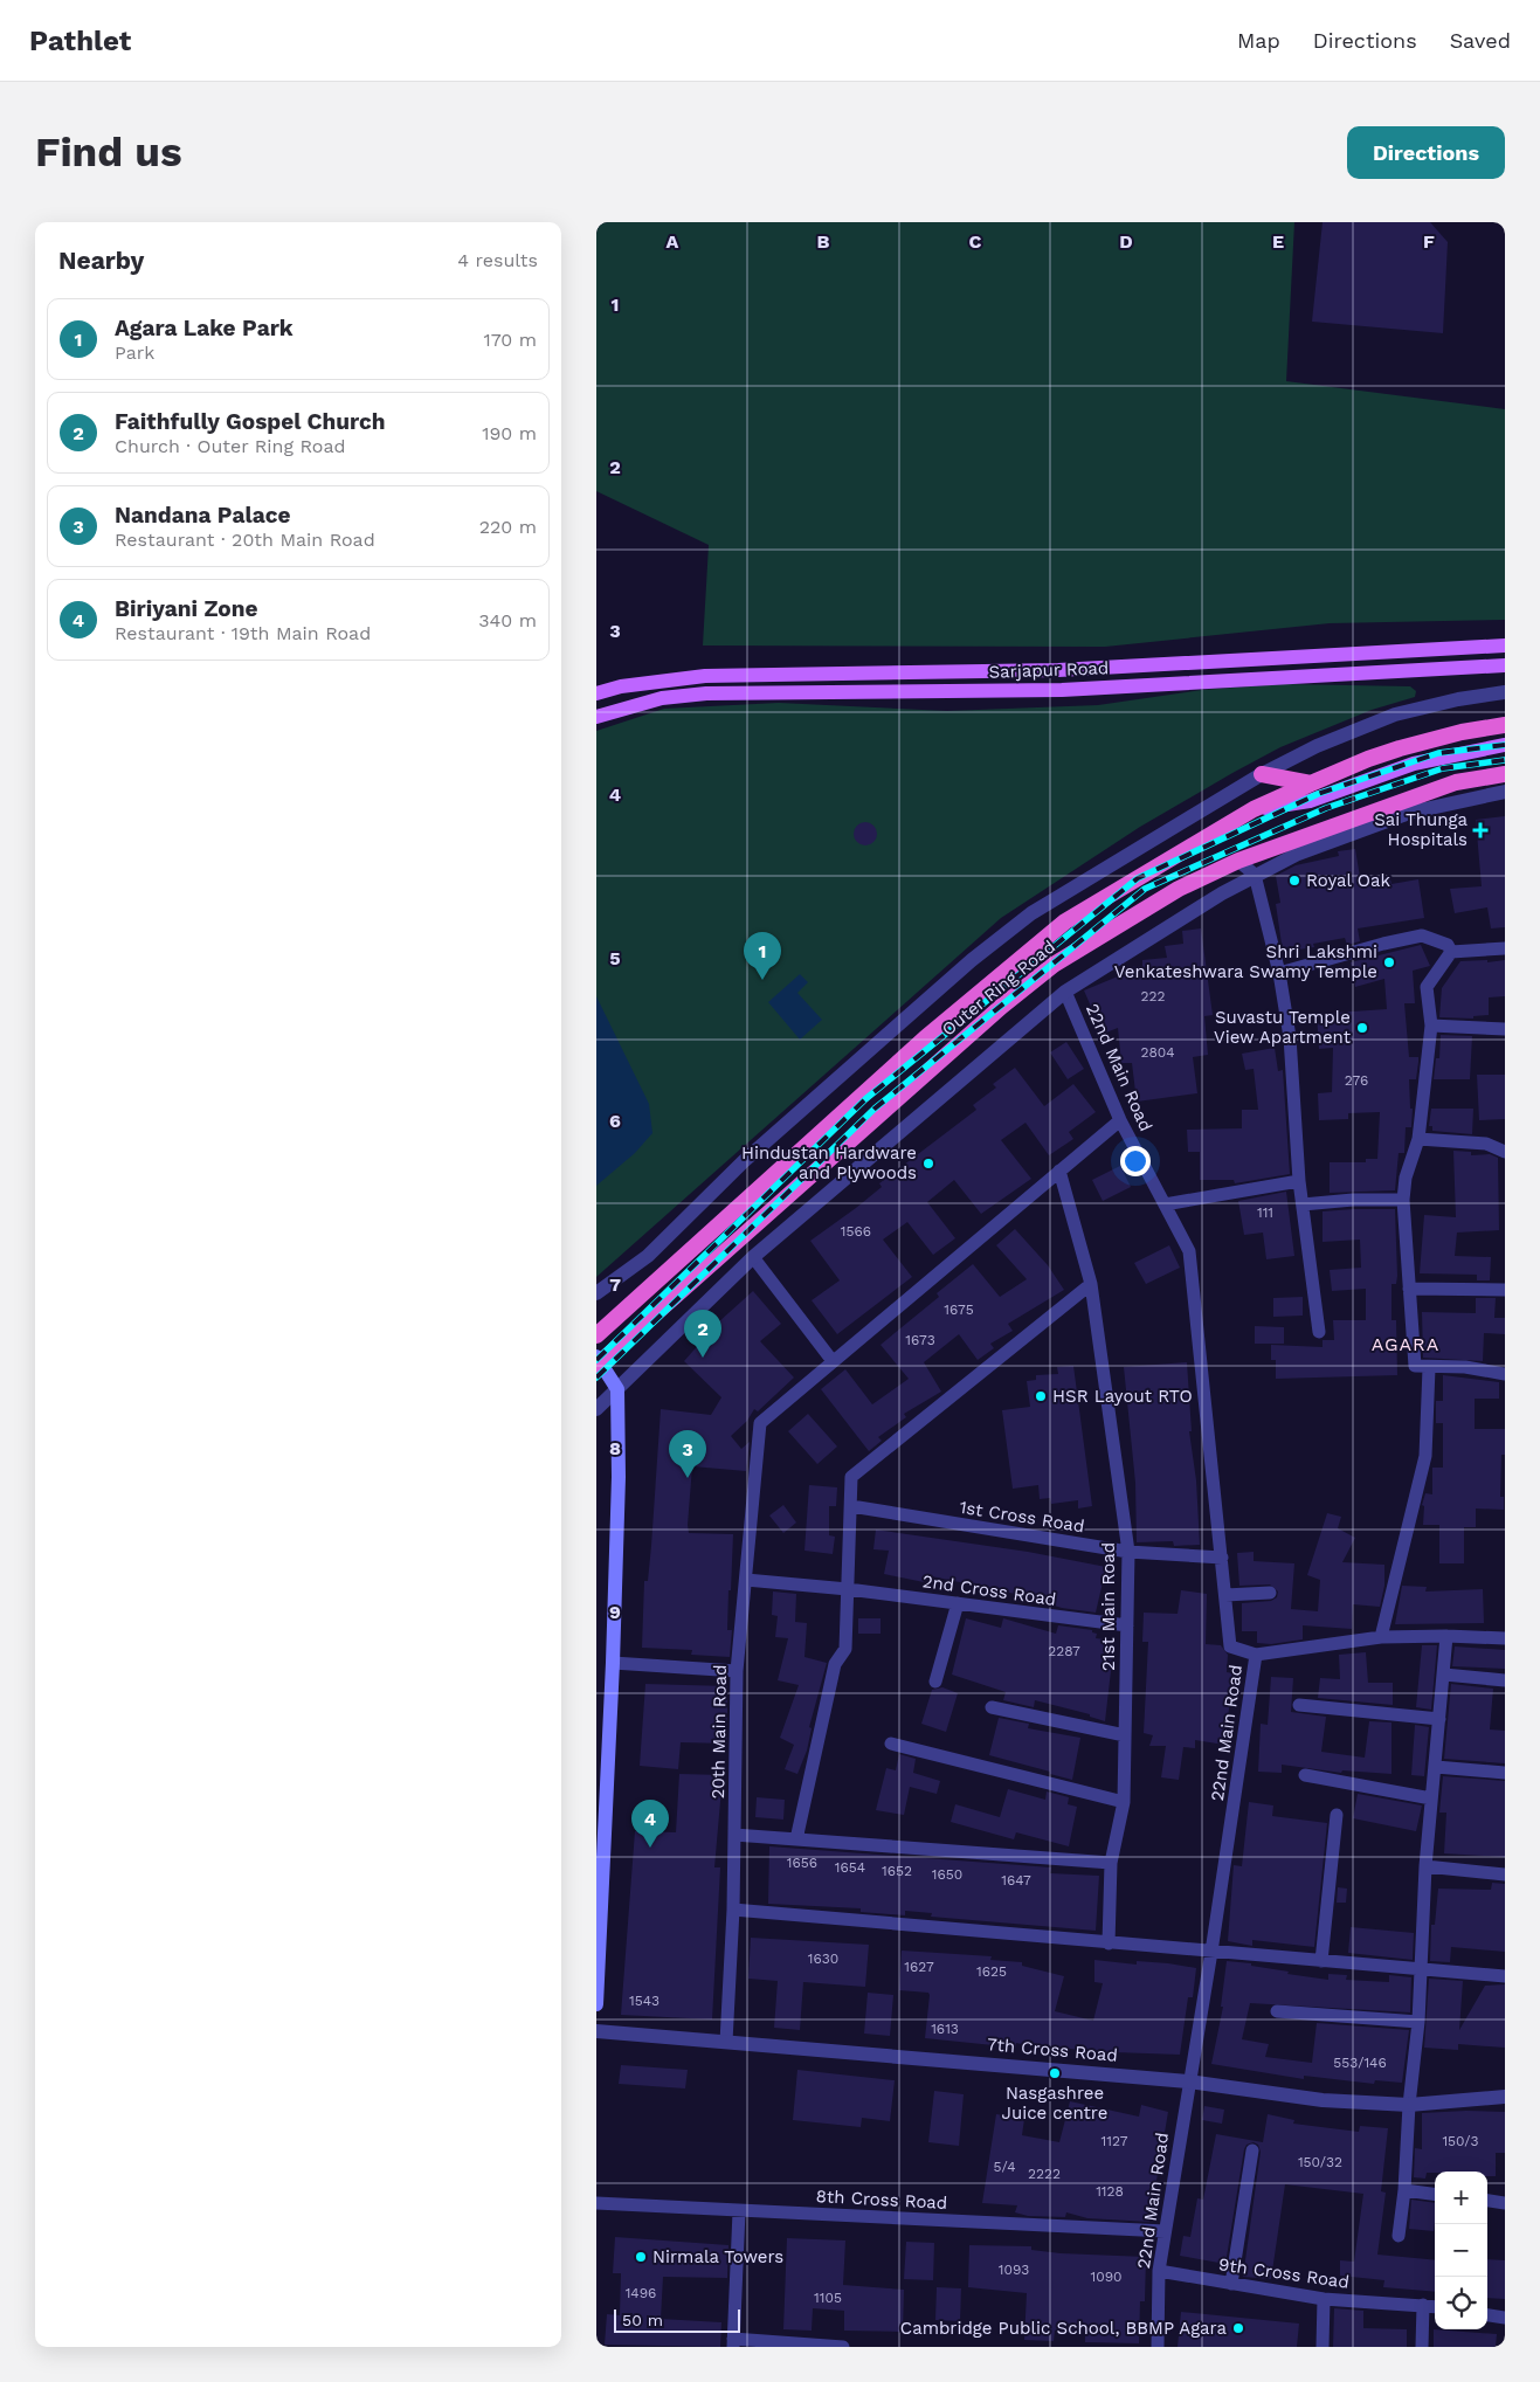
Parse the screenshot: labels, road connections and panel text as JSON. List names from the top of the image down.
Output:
{
  "streets": {
    "highway": ["Outer Ring Road"],
    "main road": ["Sarjapur Road"],
    "street": [
      "22nd Main Road",
      "1st Cross Road",
      "2nd Cross Road",
      "21st Main Road",
      "20th Main Road",
      "7th Cross Road",
      "8th Cross Road",
      "9th Cross Road"
    ]
  },
  "crossings": [
    ["22nd Main Road", "1st Cross Road"],
    ["22nd Main Road", "7th Cross Road"],
    ["22nd Main Road", "8th Cross Road"],
    ["22nd Main Road", "9th Cross Road"],
    ["1st Cross Road", "21st Main Road"],
    ["2nd Cross Road", "21st Main Road"],
    ["2nd Cross Road", "20th Main Road"],
    ["20th Main Road", "7th Cross Road"]
  ],
  "districts": ["AGARA"],
  "places": {
    "health": ["Sai Thunga Hospitals"],
    "other": [
      "Royal Oak",
      "Shri Lakshmi Venkateshwara Swamy Temple",
      "Suvastu Temple View Apartment",
      "Hindustan Hardware and Plywoods",
      "HSR Layout RTO",
      "Nasgashree Juice centre",
      "Nirmala Towers",
      "Cambridge Public School, BBMP Agara"
    ]
  },
  "house_numbers": [
    "222",
    "2804",
    "276",
    "111",
    "1566",
    "1675",
    "1673",
    "2287",
    "1656",
    "1654",
    "1652",
    "1650",
    "1647",
    "1630",
    "1627",
    "1625",
    "1543",
    "1613",
    "553/146",
    "1127",
    "150/3",
    "150/32",
    "5/4",
    "2222",
    "1128",
    "1093",
    "1090",
    "1496",
    "1105"
  ],
  "scale_bar": "50 m",
  "page": {
    "header": "Pathlet",
    "nav": ["Map", "Directions", "Saved"],
    "buttons": "Directions",
    "title": "Find us",
    "heading": ["Nearby", "4 results"],
    "list": [
      {
        "mark": "1",
        "name": "Agara Lake Park",
        "note": "Park",
        "value": "170 m"
      },
      {
        "mark": "2",
        "name": "Faithfully Gospel Church",
        "note": "Church · Outer Ring Road",
        "value": "190 m"
      },
      {
        "mark": "3",
        "name": "Nandana Palace",
        "note": "Restaurant · 20th Main Road",
        "value": "220 m"
      },
      {
        "mark": "4",
        "name": "Biriyani Zone",
        "note": "Restaurant · 19th Main Road",
        "value": "340 m"
      }
    ],
    "pins": [
      "1",
      "2",
      "3",
      "4"
    ],
    "map_buttons": ["+", "−"],
    "scale": "50 m"
  },
  "grid": {
    "columns": [
      "A",
      "B",
      "C",
      "D",
      "E",
      "F"
    ],
    "rows": [
      "1",
      "2",
      "3",
      "4",
      "5",
      "6",
      "7",
      "8",
      "9"
    ]
  }
}
